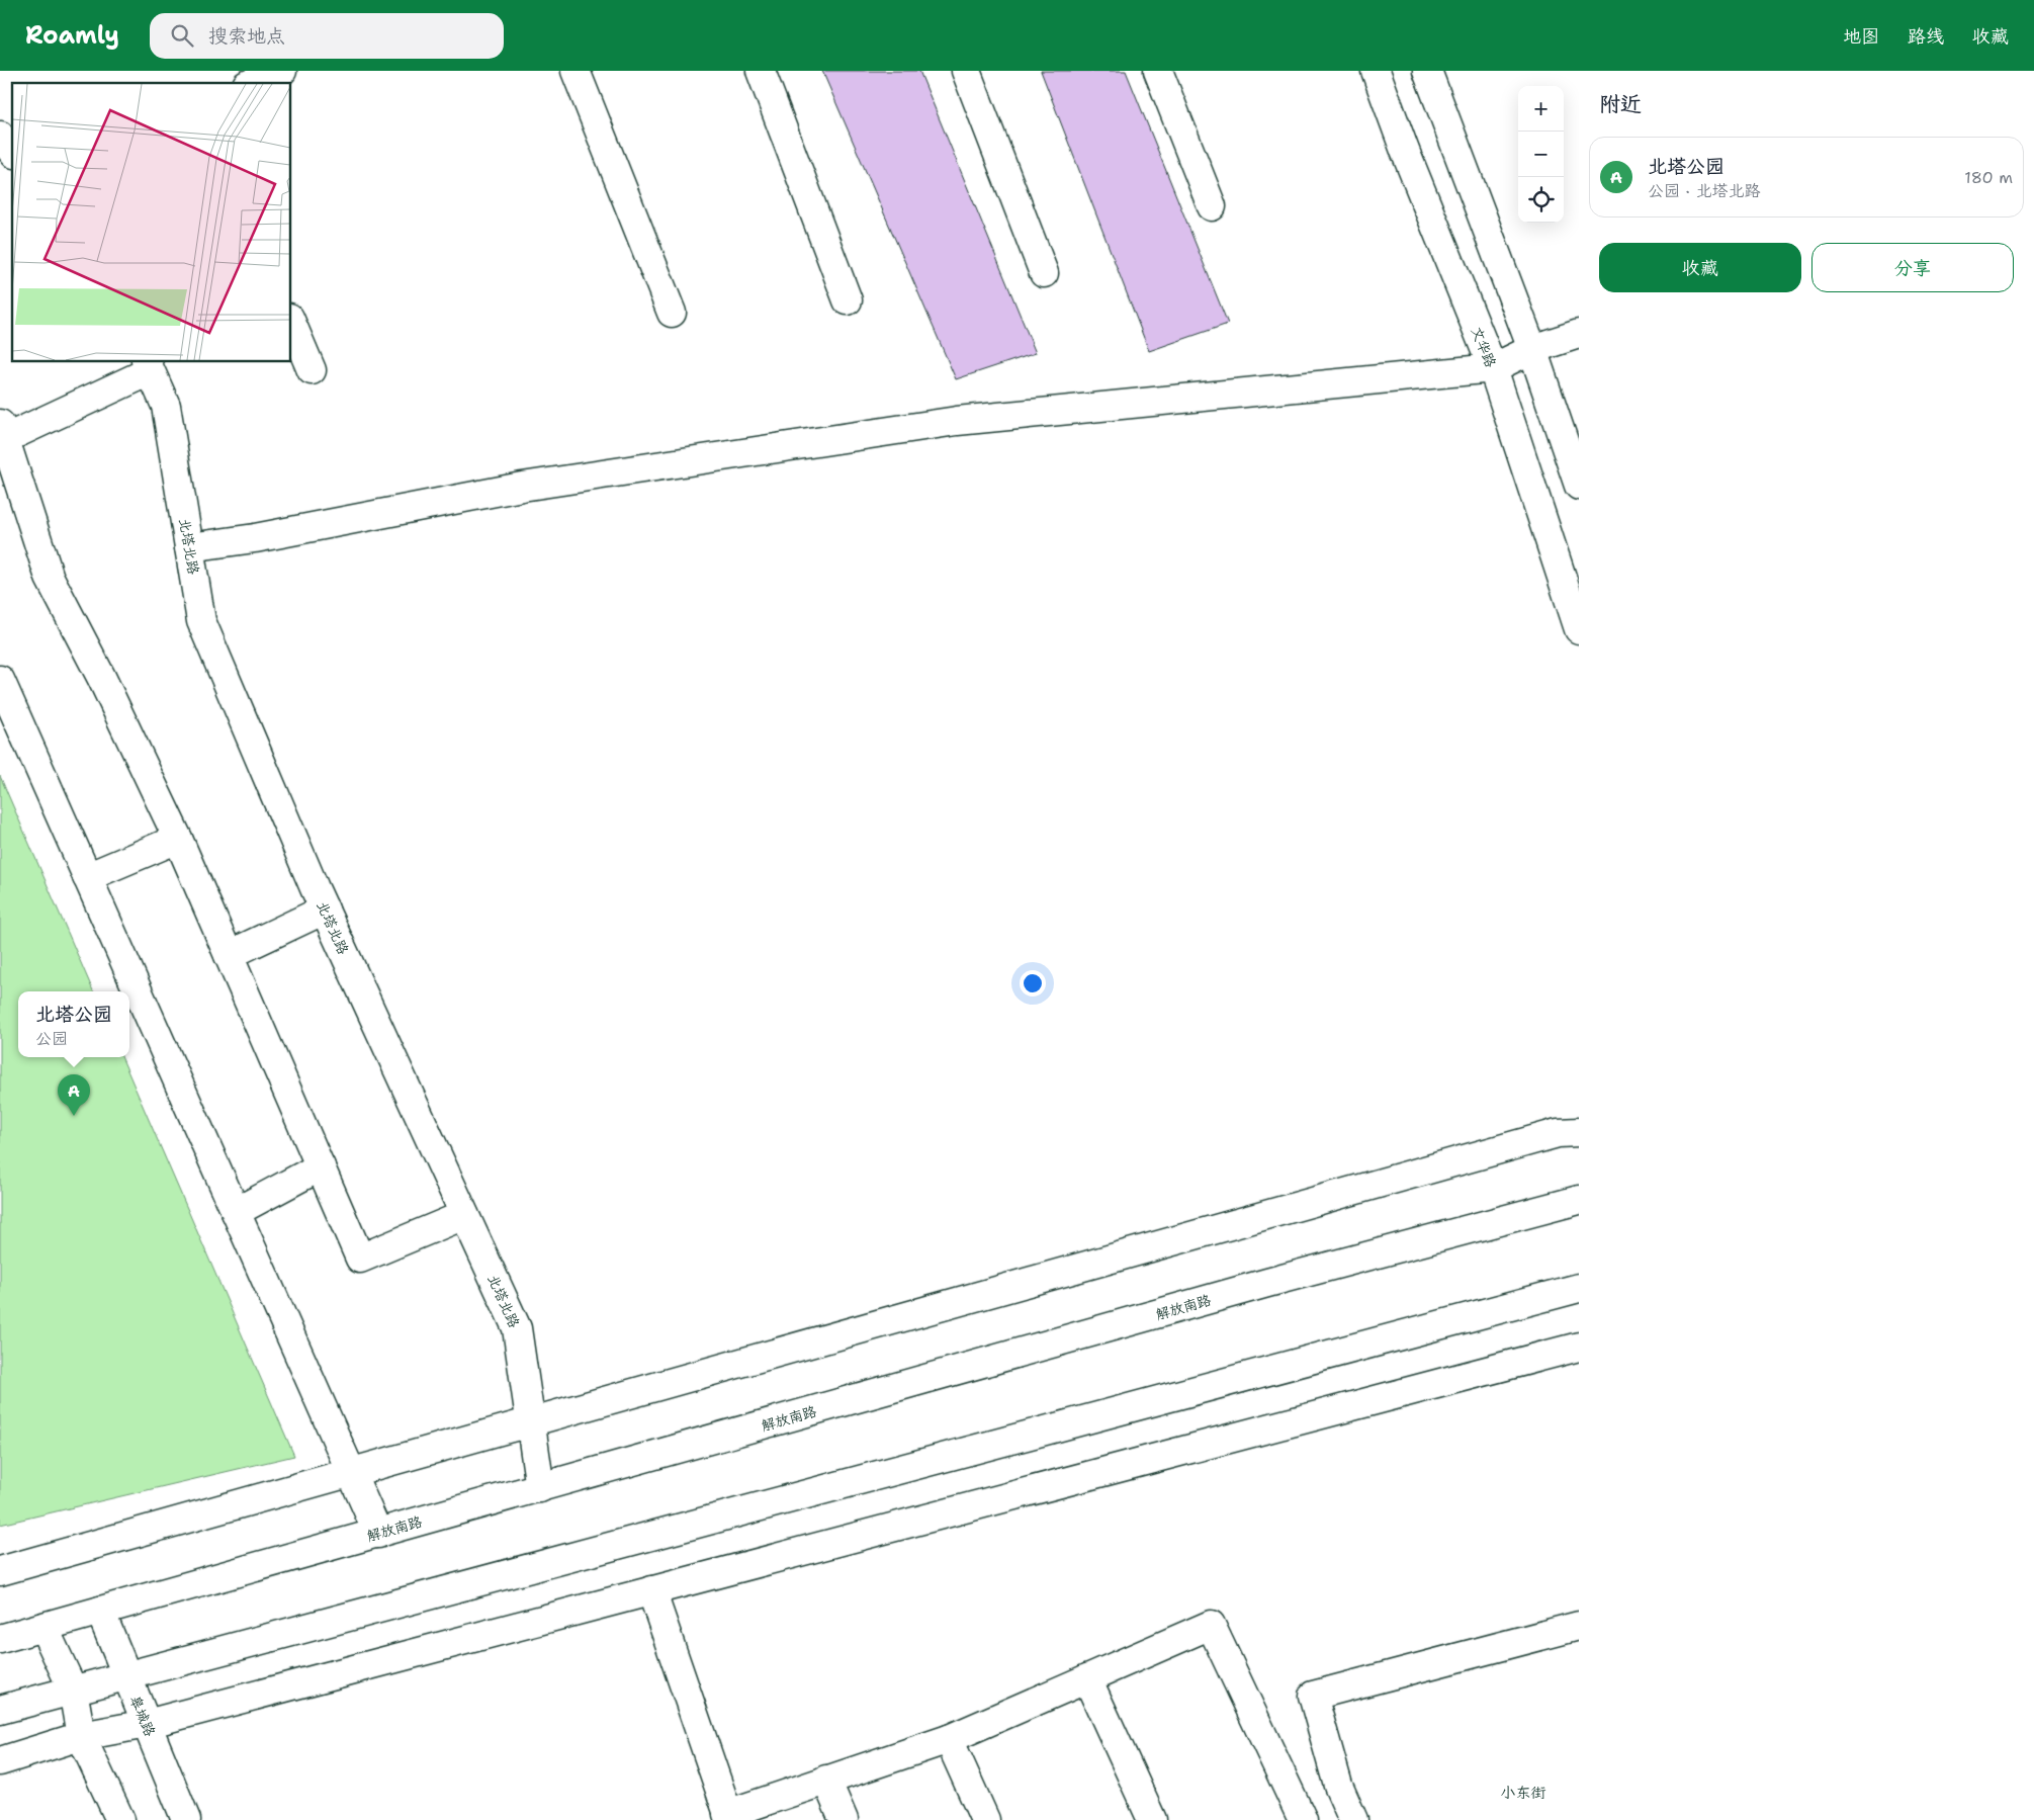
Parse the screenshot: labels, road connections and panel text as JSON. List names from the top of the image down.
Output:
{
  "streets": {
    "street": [
      "文华路",
      "北塔北路",
      "解放南路",
      "皋城路"
    ]
  },
  "crossings": [
    ["北塔北路", "解放南路"],
    ["解放南路", "皋城路"]
  ],
  "districts": ["小东街"],
  "page": {
    "header": "Roamly",
    "search": "搜索地点",
    "nav": ["地图", "路线", "收藏"],
    "heading": "附近",
    "map_buttons": ["+", "−"],
    "list": [
      {
        "mark": "A",
        "name": "北塔公园",
        "note": "公园 · 北塔北路",
        "value": "180 m"
      }
    ],
    "buttons": ["收藏", "分享"],
    "popup": ["北塔公园", "公园"],
    "pins": "A"
  }
}
